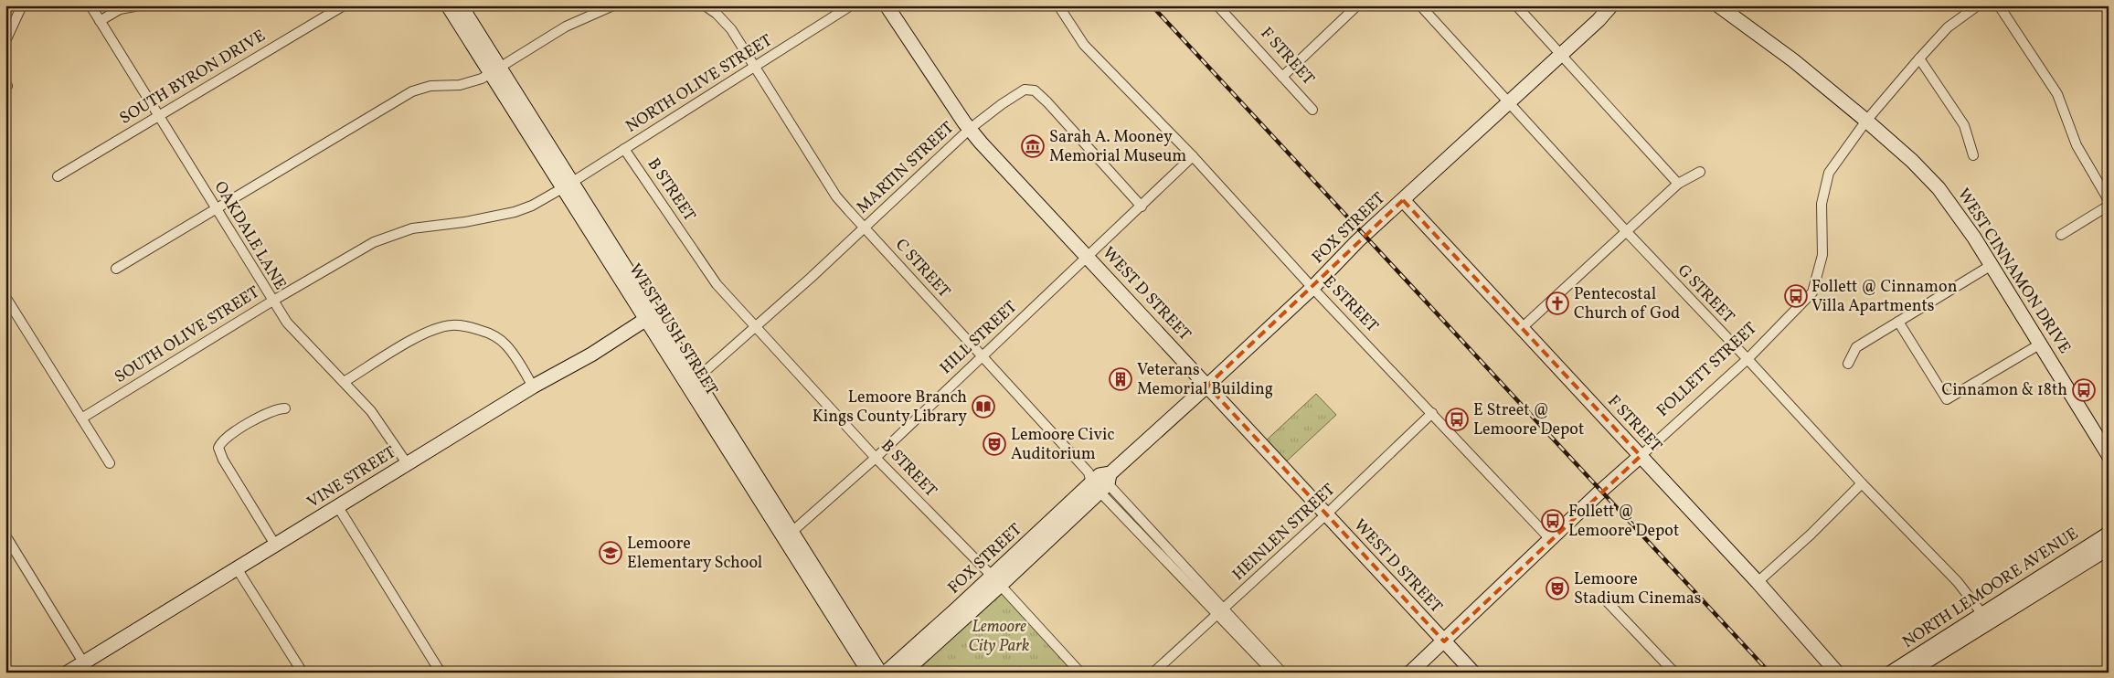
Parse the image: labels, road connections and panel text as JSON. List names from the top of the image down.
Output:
{
  "streets": {
    "street": [
      "F STREET",
      "SOUTH BYRON DRIVE",
      "NORTH OLIVE STREET",
      "MARTIN STREET",
      "B STREET",
      "FOX STREET",
      "OAKDALE LANE",
      "C STREET",
      "WEST CINNAMON DRIVE",
      "WEST D STREET",
      "G STREET",
      "E STREET",
      "WEST BUSH STREET",
      "SOUTH OLIVE STREET",
      "HILL STREET",
      "FOLLETT STREET",
      "VINE STREET",
      "HEINLEN STREET",
      "NORTH LEMOORE AVENUE"
    ]
  },
  "crossings": [
    ["F STREET", "FOX STREET"],
    ["F STREET", "FOLLETT STREET"],
    ["SOUTH BYRON DRIVE", "OAKDALE LANE"],
    ["NORTH OLIVE STREET", "B STREET"],
    ["NORTH OLIVE STREET", "C STREET"],
    ["NORTH OLIVE STREET", "WEST BUSH STREET"],
    ["NORTH OLIVE STREET", "SOUTH OLIVE STREET"],
    ["MARTIN STREET", "B STREET"],
    ["MARTIN STREET", "C STREET"],
    ["MARTIN STREET", "WEST D STREET"],
    ["MARTIN STREET", "WEST BUSH STREET"],
    ["MARTIN STREET", "HILL STREET"],
    ["B STREET", "FOX STREET"],
    ["B STREET", "HILL STREET"],
    ["FOX STREET", "C STREET"],
    ["FOX STREET", "WEST D STREET"],
    ["FOX STREET", "G STREET"],
    ["FOX STREET", "E STREET"],
    ["OAKDALE LANE", "SOUTH OLIVE STREET"],
    ["OAKDALE LANE", "VINE STREET"],
    ["C STREET", "HILL STREET"],
    ["C STREET", "HEINLEN STREET"],
    ["WEST CINNAMON DRIVE", "FOLLETT STREET"],
    ["WEST D STREET", "HILL STREET"],
    ["WEST D STREET", "FOLLETT STREET"],
    ["WEST D STREET", "HEINLEN STREET"],
    ["G STREET", "FOLLETT STREET"],
    ["G STREET", "NORTH LEMOORE AVENUE"],
    ["E STREET", "HILL STREET"],
    ["E STREET", "FOLLETT STREET"],
    ["E STREET", "HEINLEN STREET"],
    ["WEST BUSH STREET", "SOUTH OLIVE STREET"],
    ["WEST BUSH STREET", "HILL STREET"],
    ["WEST BUSH STREET", "VINE STREET"]
  ],
  "parks": ["Lemoore City Park"],
  "places": {
    "museum": ["Sarah A. Mooney Memorial Museum"],
    "bus stop": [
      "Follett @ Cinnamon Villa Apartments",
      "Cinnamon & 18th",
      "E Street @ Lemoore Depot",
      "Follett @ Lemoore Depot"
    ],
    "church": ["Pentecostal Church of God"],
    "building": ["Veterans Memorial Building"],
    "library": ["Lemoore Branch Kings County Library"],
    "theatre": ["Lemoore Civic Auditorium", "Lemoore Stadium Cinemas"],
    "school or university": ["Lemoore Elementary School"]
  }
}
